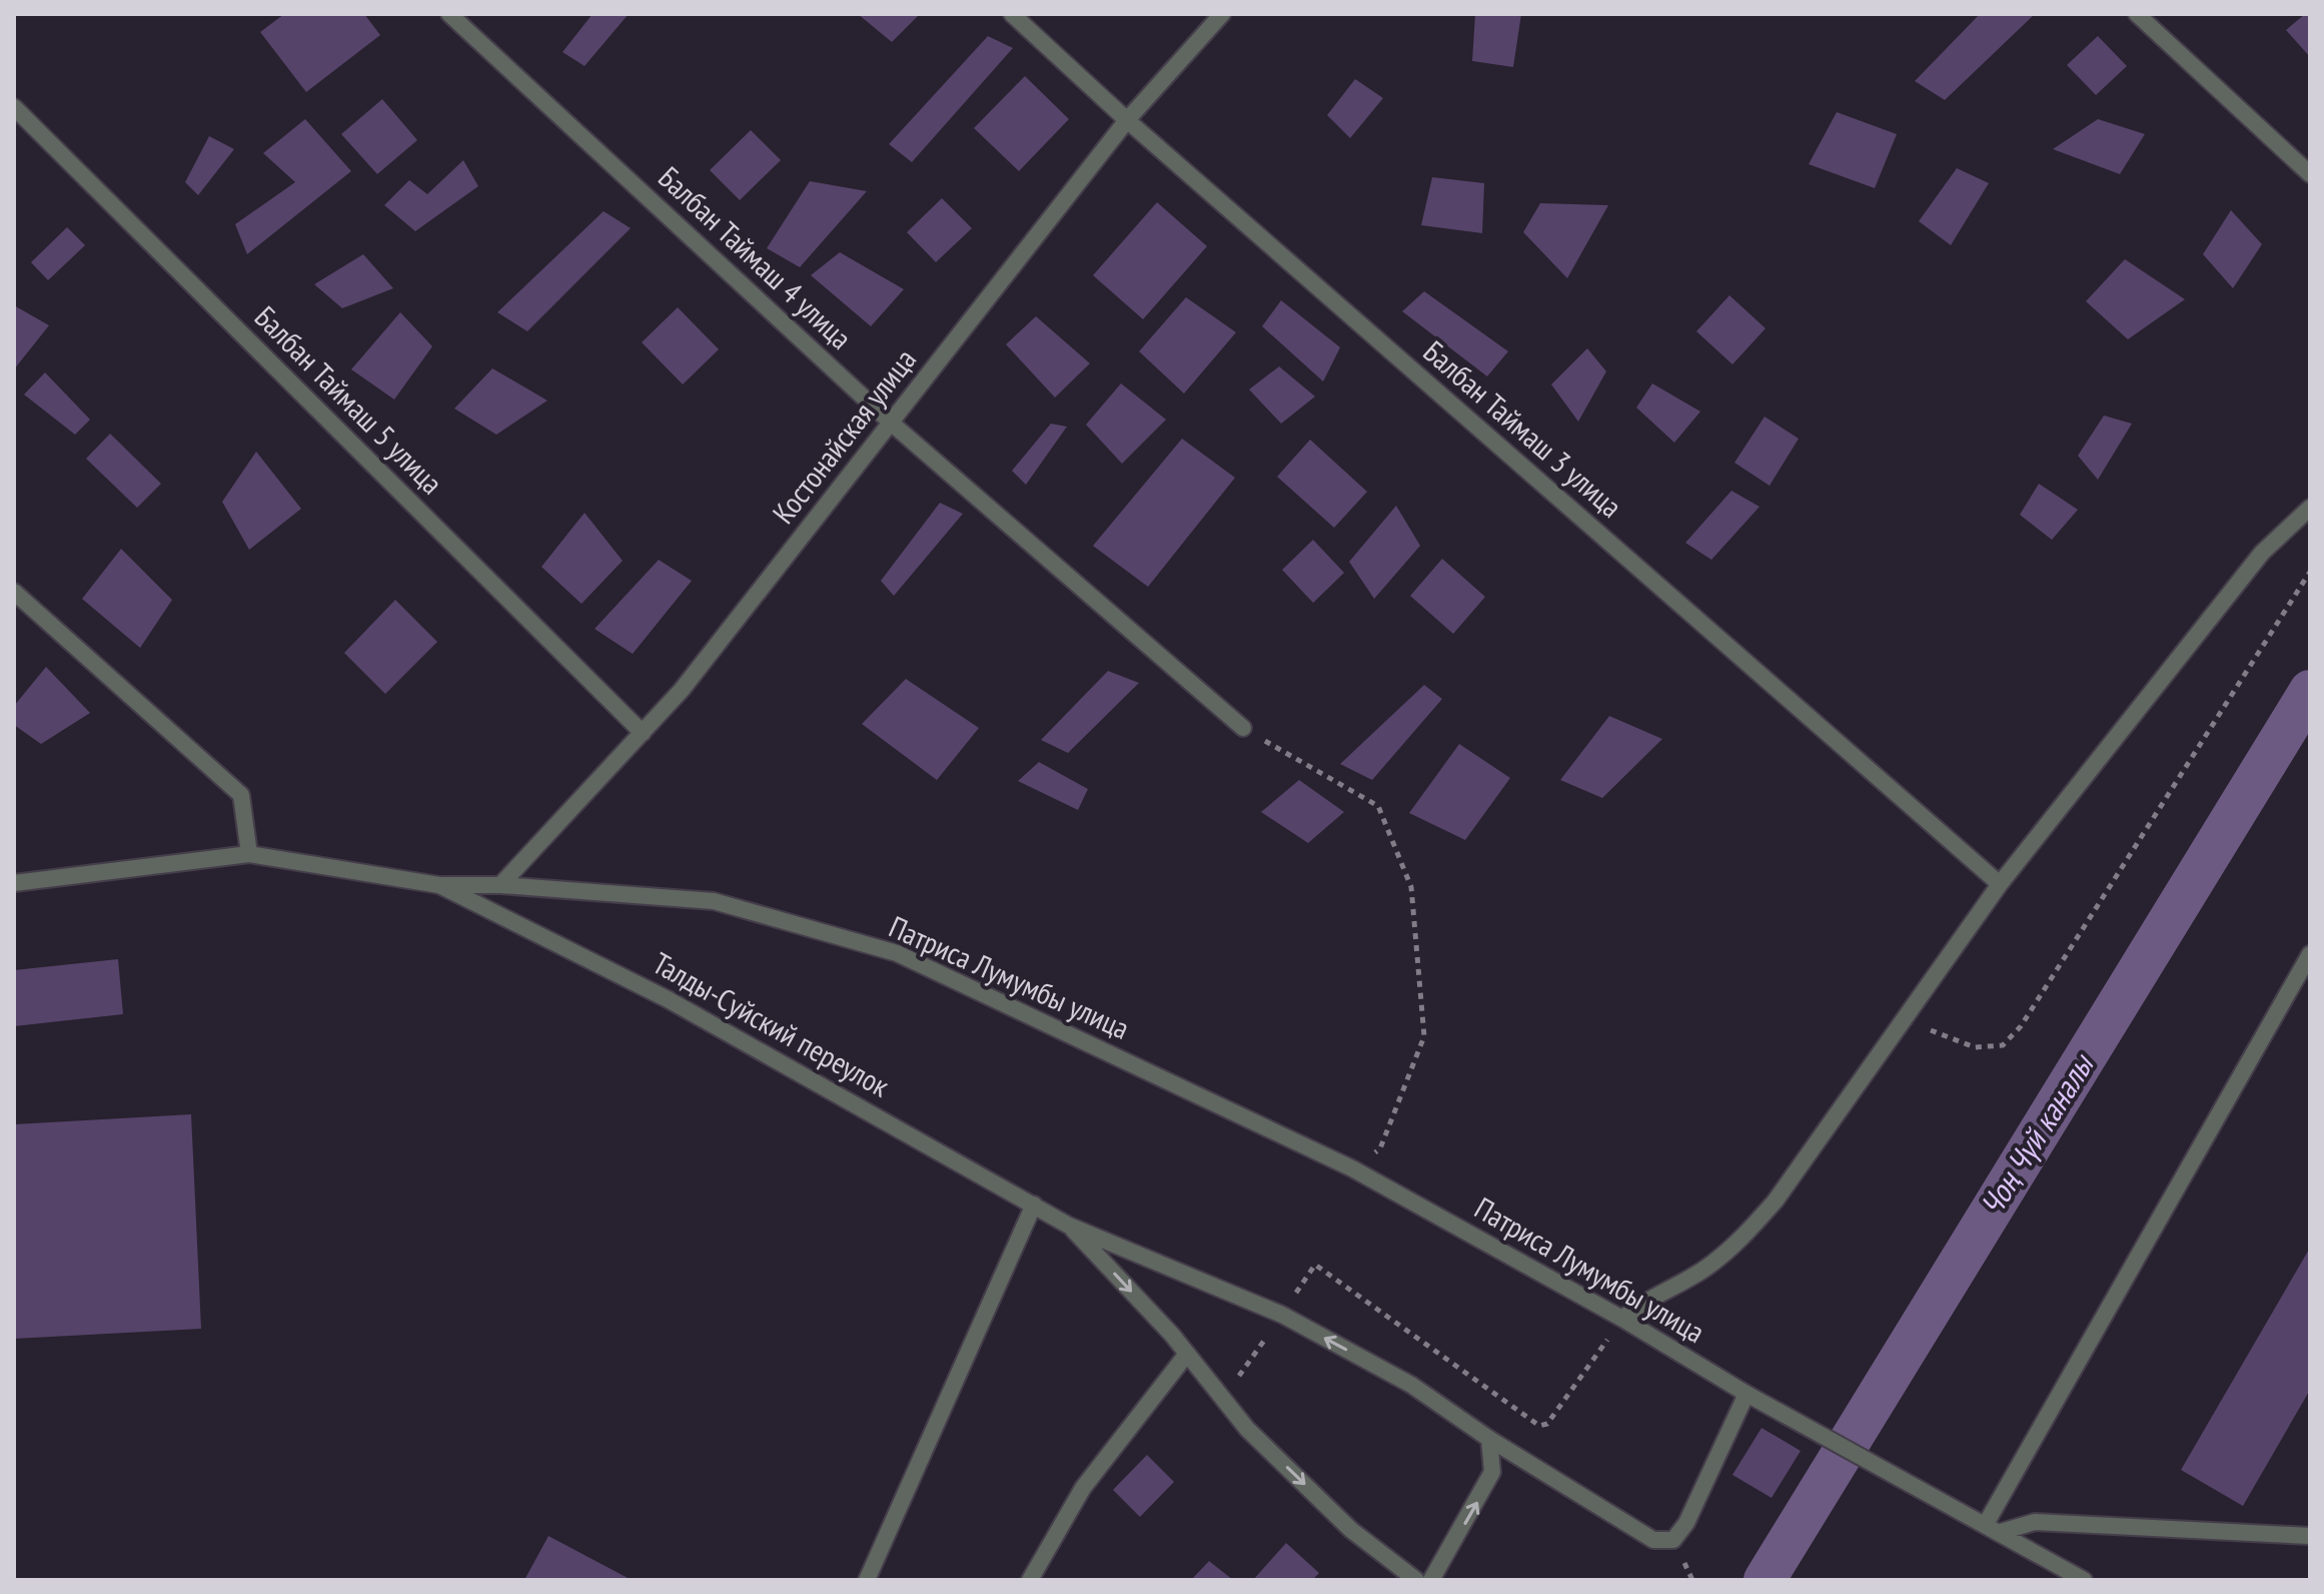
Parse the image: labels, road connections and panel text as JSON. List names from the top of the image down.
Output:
{
  "streets": {
    "street": [
      "Балбан Таймаш 4 улица",
      "Балбан Таймаш 5 улица",
      "Балбан Таймаш 3 улица",
      "Костонайская улица",
      "Патриса Лумумбы улица",
      "Талды-Суйский переулок"
    ]
  },
  "crossings": [
    ["Балбан Таймаш 4 улица", "Костонайская улица"],
    ["Балбан Таймаш 5 улица", "Костонайская улица"],
    ["Балбан Таймаш 3 улица", "Костонайская улица"],
    ["Костонайская улица", "Патриса Лумумбы улица"],
    ["Патриса Лумумбы улица", "Талды-Суйский переулок"]
  ],
  "water": ["Чоң Чүй каналы"]
}
